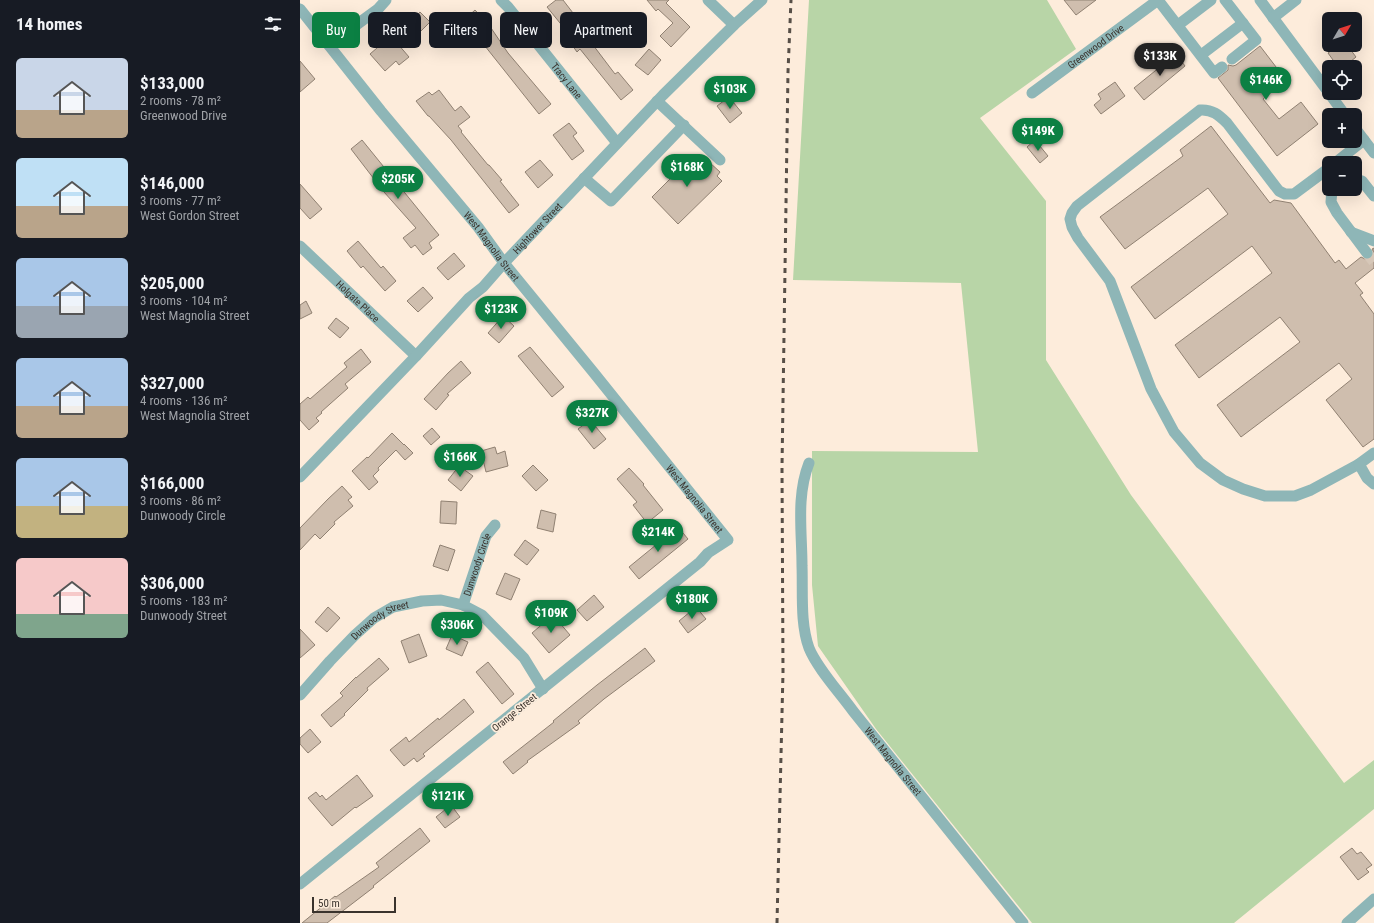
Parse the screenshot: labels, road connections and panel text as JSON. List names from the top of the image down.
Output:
{
  "streets": {
    "street": [
      "Greenwood Drive",
      "Tracy Lane",
      "Hightower Street",
      "West Magnolia Street",
      "Holgate Place",
      "Dunwoody Circle",
      "Dunwoody Street",
      "Orange Street"
    ]
  },
  "crossings": [
    ["Tracy Lane", "Hightower Street"],
    ["Hightower Street", "West Magnolia Street"],
    ["Hightower Street", "Holgate Place"],
    ["West Magnolia Street", "Orange Street"],
    ["Dunwoody Circle", "Dunwoody Street"],
    ["Dunwoody Street", "Orange Street"]
  ],
  "scale_bar": "50 m",
  "north": "top right",
  "page": {
    "heading": "14 homes",
    "map_buttons": ["+", "−"],
    "chip": [
      "Buy",
      "Rent",
      "Filters",
      "New",
      "Apartment"
    ],
    "price": [
      "$133K",
      "$146K",
      "$103K",
      "$149K",
      "$168K",
      "$205K",
      "$123K",
      "$327K",
      "$166K",
      "$214K",
      "$180K",
      "$109K",
      "$306K",
      "$121K"
    ],
    "list": [
      {
        "name": "$133,000",
        "note": "2 rooms · 78 m² · Greenwood Drive"
      },
      {
        "name": "$146,000",
        "note": "3 rooms · 77 m² · West Gordon Street"
      },
      {
        "name": "$205,000",
        "note": "3 rooms · 104 m² · West Magnolia Street"
      },
      {
        "name": "$327,000",
        "note": "4 rooms · 136 m² · West Magnolia Street"
      },
      {
        "name": "$166,000",
        "note": "3 rooms · 86 m² · Dunwoody Circle"
      },
      {
        "name": "$306,000",
        "note": "5 rooms · 183 m² · Dunwoody Street"
      }
    ],
    "scale": "50 m"
  }
}
